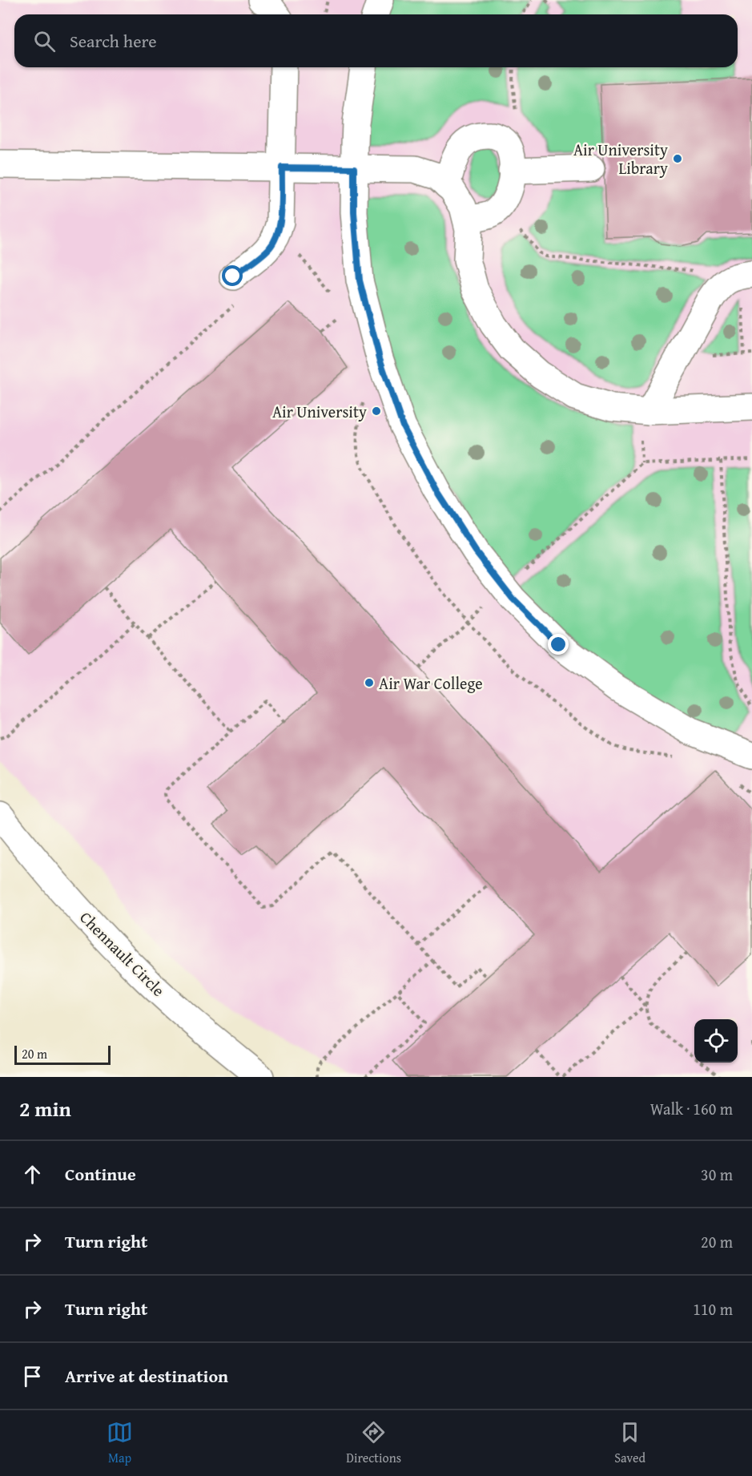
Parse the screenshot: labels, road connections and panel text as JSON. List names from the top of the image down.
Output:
{
  "streets": {
    "street": ["Chennault Circle"]
  },
  "places": ["Air University Library", "Air University", "Air War College"],
  "scale_bar": "20 m",
  "page": {
    "search": "Search here",
    "scale": "20 m",
    "heading": ["2 min", "Walk · 160 m"],
    "list": [
      ["Continue", "30 m"],
      ["Turn right", "20 m"],
      ["Turn right", "110 m"],
      "Arrive at destination"
    ],
    "nav": ["Map", "Directions", "Saved"]
  }
}
